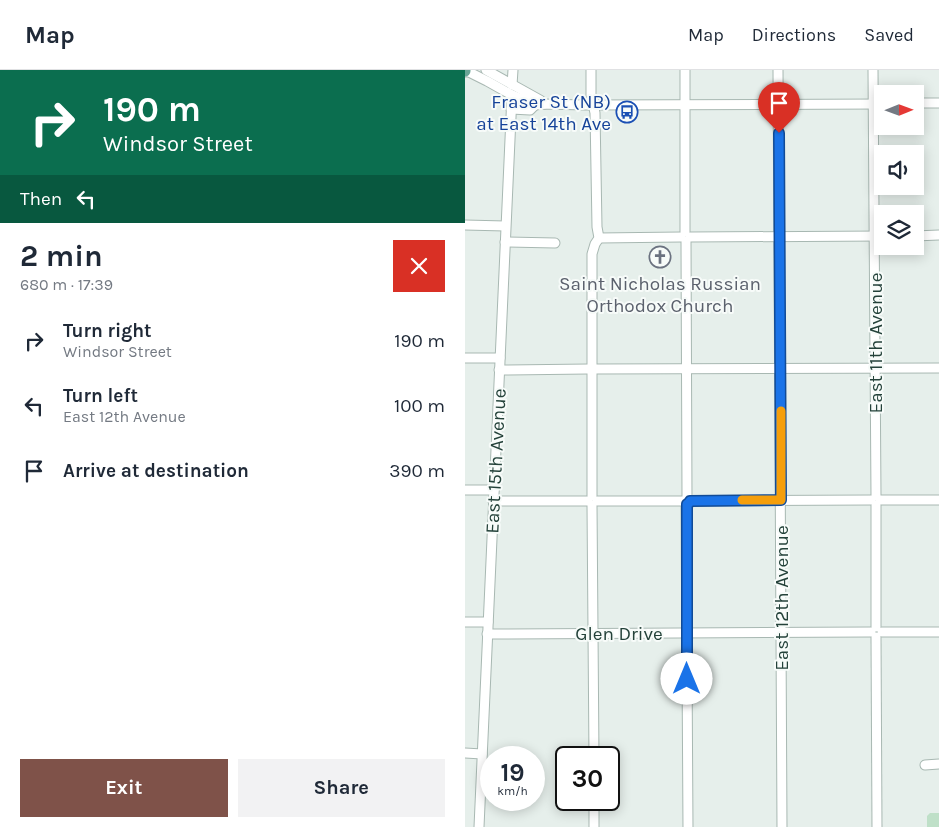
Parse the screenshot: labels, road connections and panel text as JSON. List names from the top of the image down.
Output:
{
  "streets": {
    "street": [
      "East 11th Avenue",
      "East 15th Avenue",
      "East 12th Avenue",
      "Glen Drive"
    ]
  },
  "crossings": [
    ["East 11th Avenue", "Glen Drive"],
    ["East 15th Avenue", "Glen Drive"],
    ["East 12th Avenue", "Glen Drive"]
  ],
  "places": {
    "bus stop": ["Fraser St (NB) at East 14th Ave"],
    "church": ["Saint Nicholas Russian Orthodox Church"]
  },
  "north": "right",
  "page": {
    "header": "Map",
    "nav": ["Map", "Directions", "Saved"],
    "turn": ["190 m", "Windsor Street"],
    "then": "Then",
    "heading": ["2 min", "680 m · 17:39"],
    "list": [
      {
        "name": "Turn right",
        "note": "Windsor Street",
        "value": "190 m"
      },
      {
        "name": "Turn left",
        "note": "East 12th Avenue",
        "value": "100 m"
      },
      {
        "name": "Arrive at destination",
        "value": "390 m"
      }
    ],
    "speed": "19 km/h",
    "limit": "30",
    "buttons": ["Exit", "Share"]
  }
}
